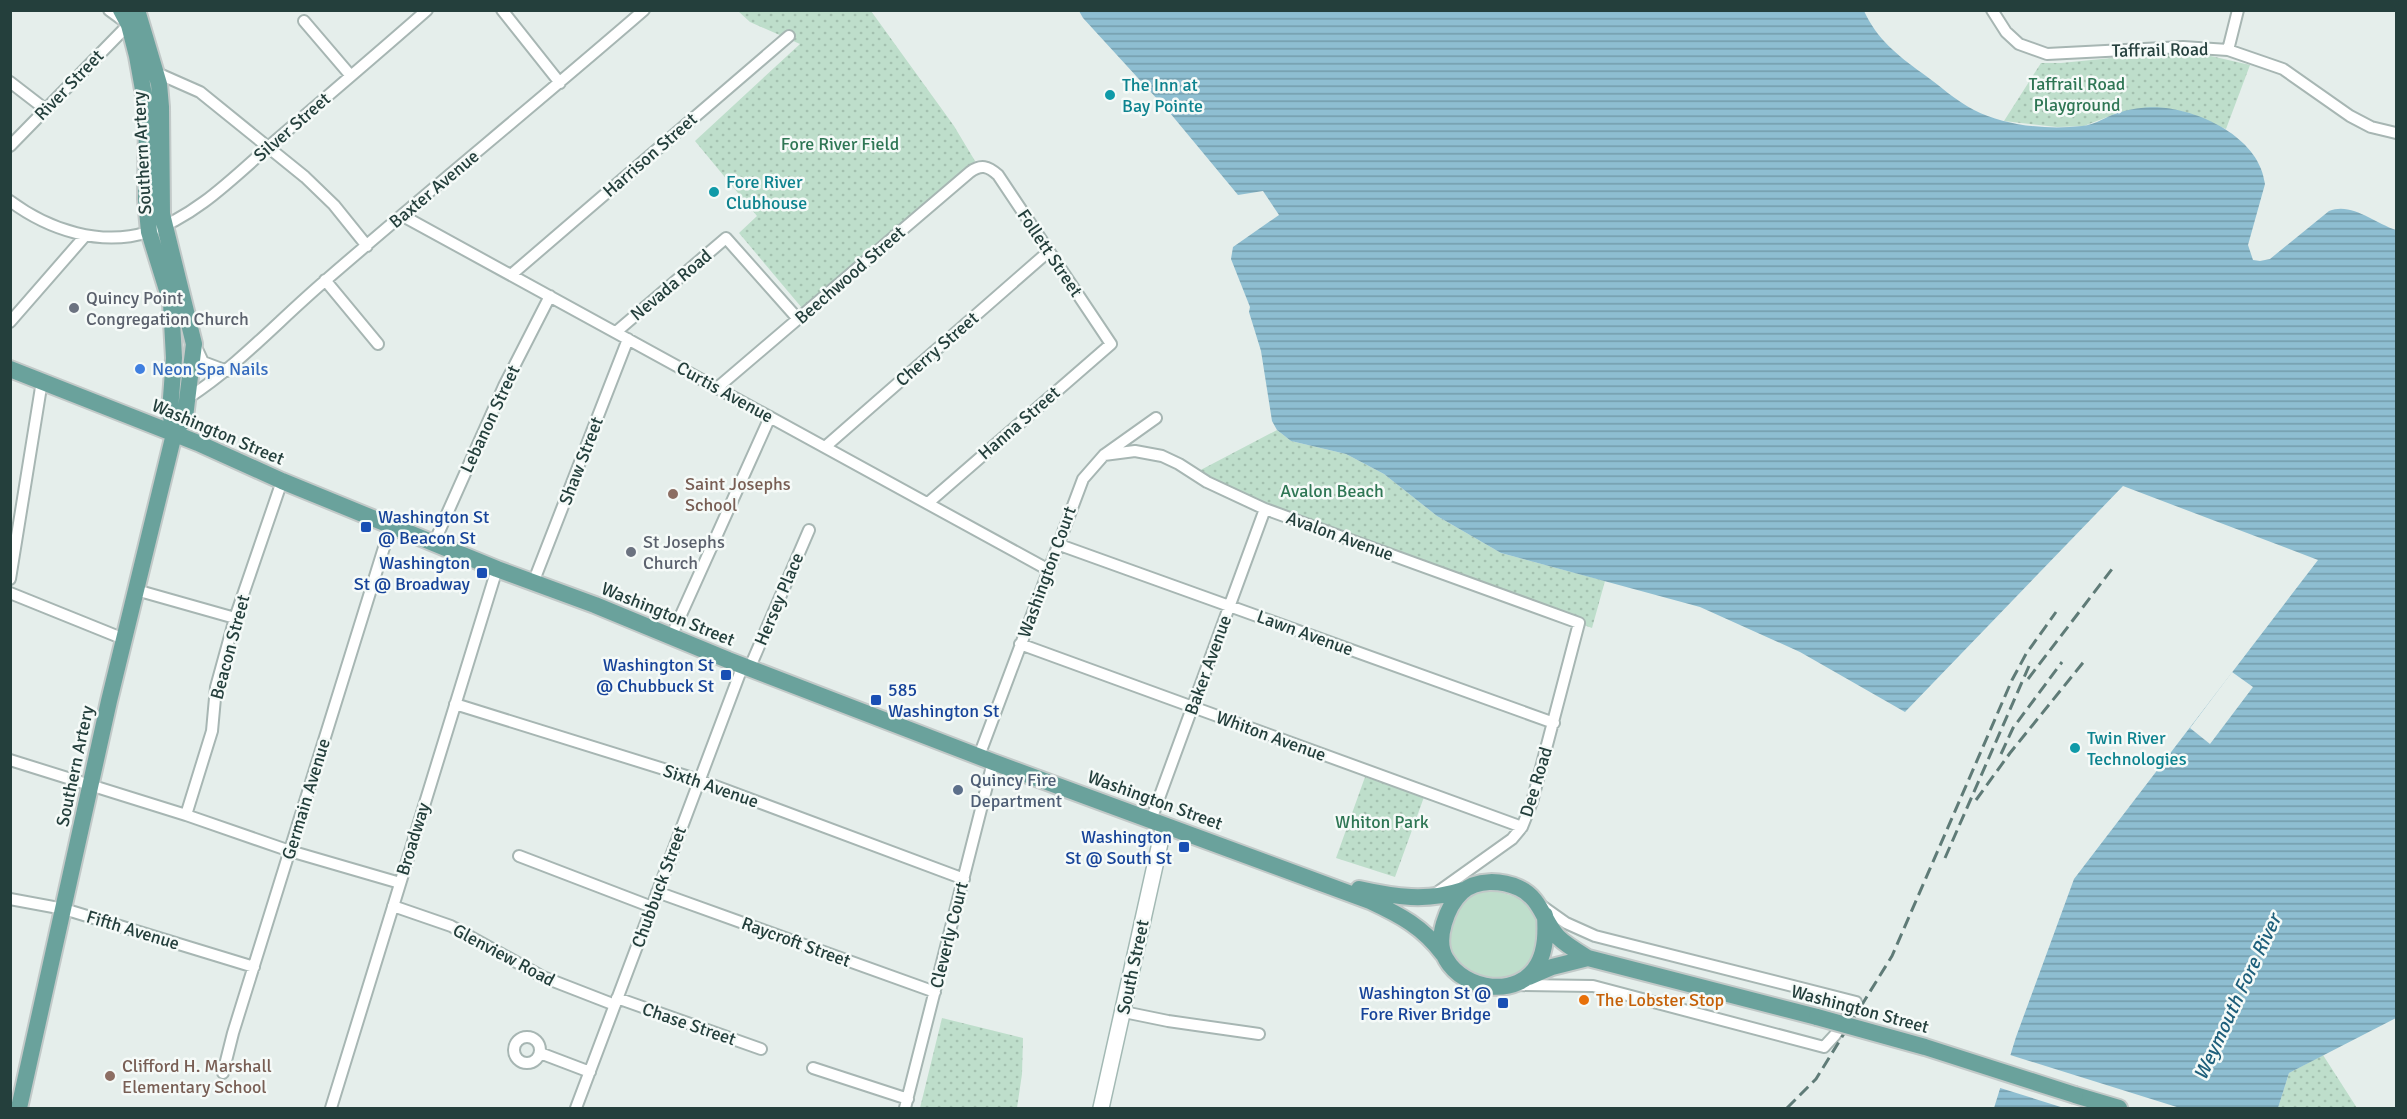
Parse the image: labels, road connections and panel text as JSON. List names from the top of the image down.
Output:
{
  "streets": {
    "main road": ["Southern Artery", "Washington Street", "South Street"],
    "street": [
      "Taffrail Road",
      "River Street",
      "Silver Street",
      "Harrison Street",
      "Baxter Avenue",
      "Follett Street",
      "Beechwood Street",
      "Nevada Road",
      "Cherry Street",
      "Curtis Avenue",
      "Lebanon Street",
      "Hanna Street",
      "Shaw Street",
      "Avalon Avenue",
      "Washington Court",
      "Hersey Place",
      "Lawn Avenue",
      "Beacon Street",
      "Baker Avenue",
      "Whiton Avenue",
      "Dee Road",
      "Sixth Avenue",
      "Germain Avenue",
      "Broadway",
      "Chubbuck Street",
      "Fifth Avenue",
      "Cleverly Court",
      "Raycroft Street",
      "Glenview Road",
      "Chase Street"
    ]
  },
  "crossings": [
    ["River Street", "Southern Artery"],
    ["Silver Street", "Southern Artery"],
    ["Southern Artery", "Baxter Avenue"],
    ["Southern Artery", "Washington Street"],
    ["Southern Artery", "Fifth Avenue"],
    ["Harrison Street", "Curtis Avenue"],
    ["Baxter Avenue", "Curtis Avenue"],
    ["Follett Street", "Beechwood Street"],
    ["Follett Street", "Cherry Street"],
    ["Follett Street", "Hanna Street"],
    ["Beechwood Street", "Nevada Road"],
    ["Beechwood Street", "Curtis Avenue"],
    ["Nevada Road", "Curtis Avenue"],
    ["Cherry Street", "Curtis Avenue"],
    ["Curtis Avenue", "Lebanon Street"],
    ["Curtis Avenue", "Hanna Street"],
    ["Curtis Avenue", "Shaw Street"],
    ["Curtis Avenue", "Washington Court"],
    ["Lebanon Street", "Washington Street"],
    ["Washington Street", "Shaw Street"],
    ["Washington Street", "Washington Court"],
    ["Washington Street", "Hersey Place"],
    ["Washington Street", "Beacon Street"],
    ["Washington Street", "Baker Avenue"],
    ["Washington Street", "Dee Road"],
    ["Washington Street", "Germain Avenue"],
    ["Washington Street", "Broadway"],
    ["Washington Street", "Chubbuck Street"],
    ["Washington Street", "Cleverly Court"],
    ["Washington Street", "South Street"],
    ["Avalon Avenue", "Washington Court"],
    ["Avalon Avenue", "Baker Avenue"],
    ["Avalon Avenue", "Dee Road"],
    ["Washington Court", "Lawn Avenue"],
    ["Washington Court", "Whiton Avenue"],
    ["Washington Court", "Cleverly Court"],
    ["Hersey Place", "Chubbuck Street"],
    ["Lawn Avenue", "Baker Avenue"],
    ["Lawn Avenue", "Dee Road"],
    ["Baker Avenue", "Whiton Avenue"],
    ["Baker Avenue", "South Street"],
    ["Whiton Avenue", "Dee Road"],
    ["Sixth Avenue", "Broadway"],
    ["Sixth Avenue", "Chubbuck Street"],
    ["Sixth Avenue", "Cleverly Court"],
    ["Germain Avenue", "Fifth Avenue"],
    ["Broadway", "Glenview Road"],
    ["Chubbuck Street", "Raycroft Street"],
    ["Chubbuck Street", "Glenview Road"],
    ["Chubbuck Street", "Chase Street"],
    ["Cleverly Court", "Raycroft Street"],
    ["Glenview Road", "Chase Street"]
  ],
  "water": ["Weymouth Fore River"],
  "parks": [
    "Taffrail Road Playground",
    "Fore River Field",
    "Avalon Beach",
    "Whiton Park"
  ],
  "places": {
    "other": [
      "The Inn at Bay Pointe",
      "Fore River Clubhouse",
      "Quincy Point Congregation Church",
      "Neon Spa Nails",
      "Saint Josephs School",
      "St Josephs Church",
      "Twin River Technologies",
      "Quincy Fire Department",
      "The Lobster Stop",
      "Clifford H. Marshall Elementary School"
    ],
    "transit": [
      "Washington St @ Beacon St",
      "Washington St @ Broadway",
      "Washington St @ Chubbuck St",
      "585 Washington St",
      "Washington St @ South St",
      "Washington St @ Fore River Bridge"
    ]
  }
}
